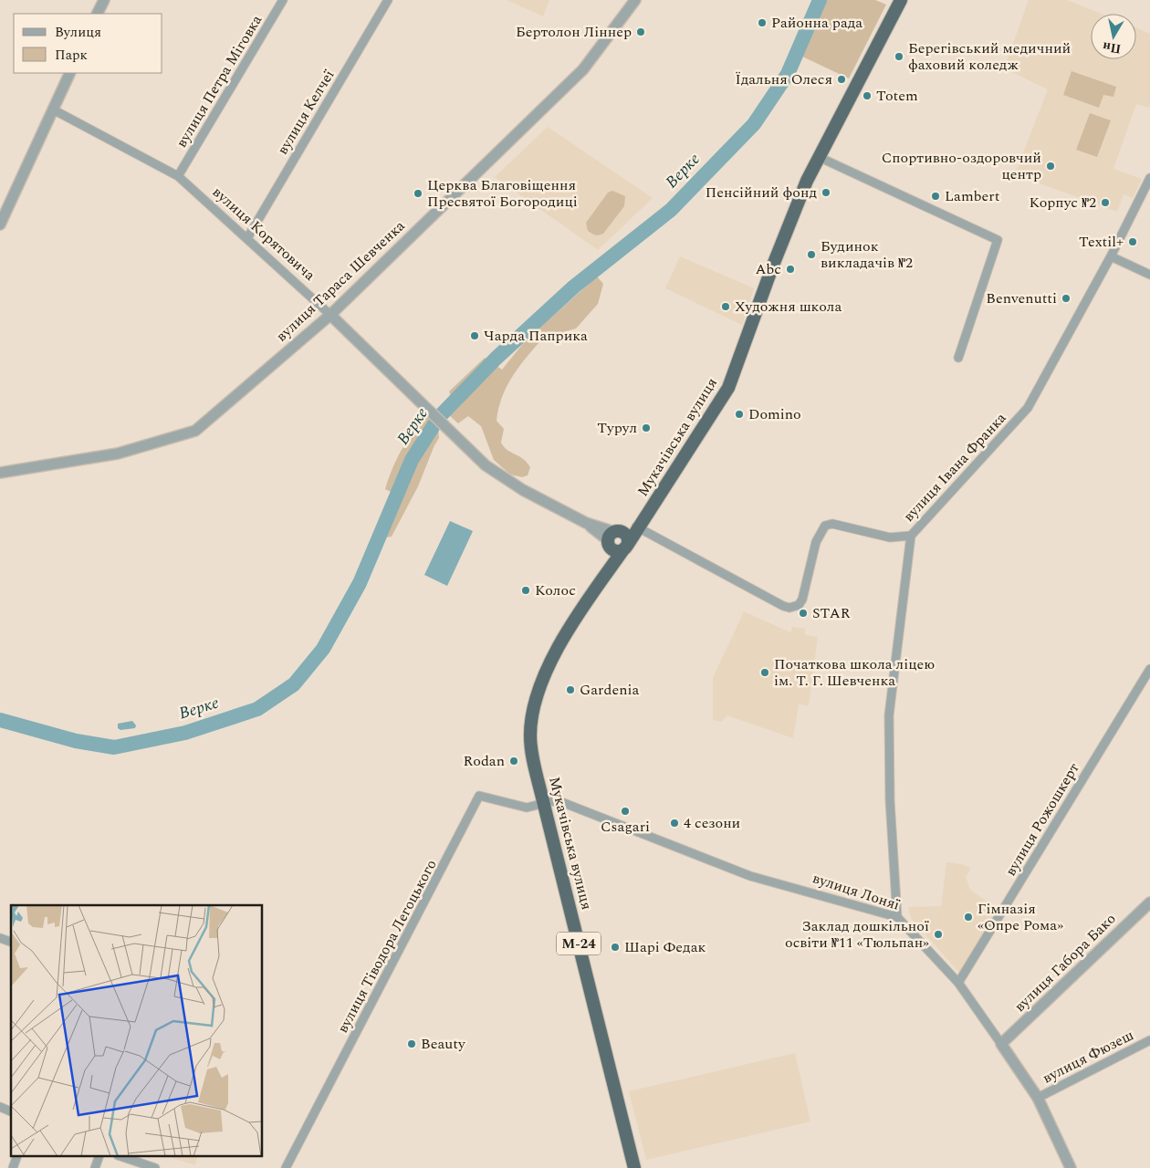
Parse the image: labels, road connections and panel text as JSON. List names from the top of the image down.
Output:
{
  "streets": {
    "highway": ["Мукачівська вулиця", "М-24"],
    "street": [
      "вулиця Петра Міговка",
      "вулиця Келчеї",
      "вулиця Корятовича",
      "вулиця Тараса Шевченка",
      "вулиця Івана Франка",
      "вулиця Рожошкерт",
      "вулиця Лоняї",
      "вулиця Тіводора Легоцького",
      "вулиця Габора Бако",
      "вулиця Фюзеш"
    ]
  },
  "crossings": [
    ["вулиця Петра Міговка", "вулиця Корятовича"],
    ["вулиця Келчеї", "вулиця Корятовича"],
    ["вулиця Корятовича", "вулиця Тараса Шевченка"],
    ["вулиця Корятовича", "Мукачівська вулиця"],
    ["Мукачівська вулиця", "вулиця Лоняї"],
    ["Мукачівська вулиця", "вулиця Тіводора Легоцького"],
    ["вулиця Івана Франка", "вулиця Лоняї"],
    ["вулиця Рожошкерт", "вулиця Лоняї"],
    ["вулиця Лоняї", "вулиця Тіводора Легоцького"],
    ["вулиця Лоняї", "вулиця Габора Бако"],
    ["вулиця Лоняї", "вулиця Фюзеш"]
  ],
  "water": ["Верке"],
  "places": [
    "Районна рада",
    "Бертолон Ліннер",
    "Берегівський медичний фаховий коледж",
    "Їдальня Олеся",
    "Totem",
    "Спортивно-оздоровчий центр",
    "Пенсійний фонд",
    "Церква Благовіщення Пресвятої Богородиці",
    "Lambert",
    "Корпус №2",
    "Textil+",
    "Будинок викладачів №2",
    "Abc",
    "Benvenutti",
    "Художня школа",
    "Чарда Паприка",
    "Domino",
    "Турул",
    "Колос",
    "STAR",
    "Початкова школа ліцею ім. Т. Г. Шевченка",
    "Gardenia",
    "Rodan",
    "Csagari",
    "4 сезони",
    "Гімназія «Опре Рома»",
    "Заклад дошкільної освіти №11 «Тюльпан»",
    "Шарі Федак",
    "Beauty"
  ],
  "legend": ["Вулиця", "Парк"],
  "north": "bottom"
}
